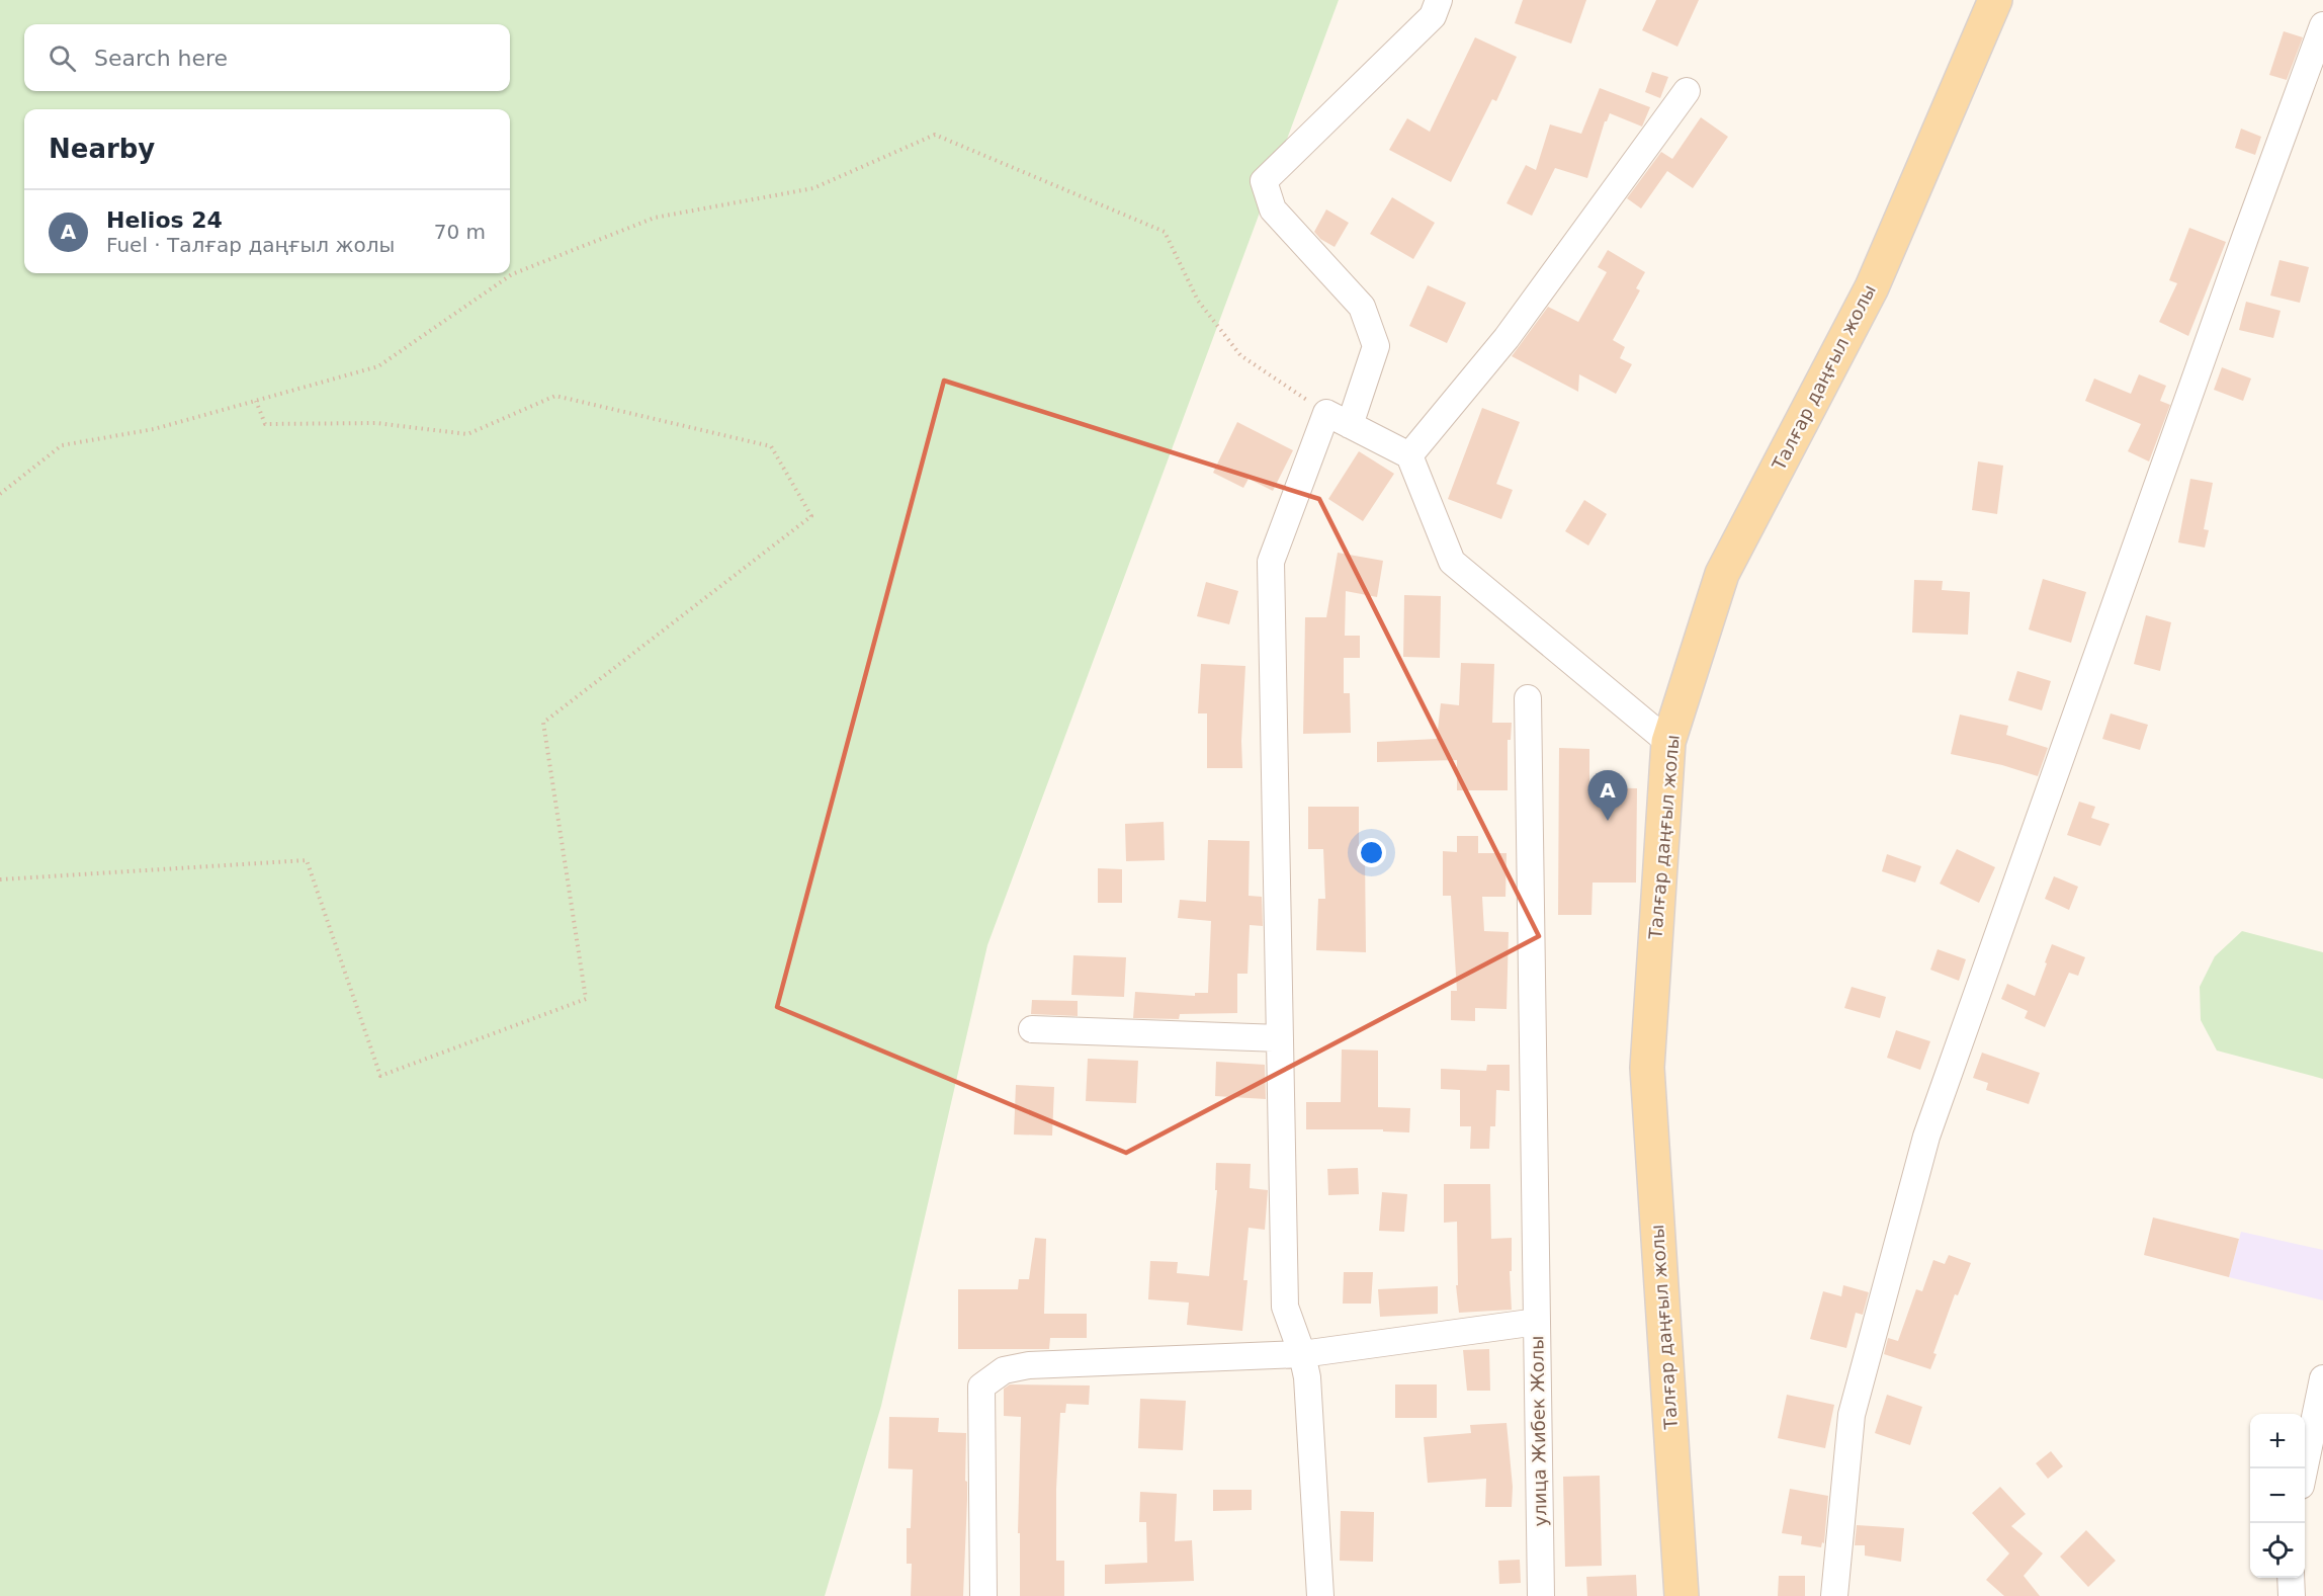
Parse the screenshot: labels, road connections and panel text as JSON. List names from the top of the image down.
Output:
{
  "streets": {
    "main road": ["Талғар даңғыл жолы"],
    "street": ["улица Жибек Жолы"]
  },
  "page": {
    "search": "Search here",
    "heading": "Nearby",
    "list": [
      {
        "mark": "A",
        "name": "Helios 24",
        "note": "Fuel · Талғар даңғыл жолы",
        "value": "70 m"
      }
    ],
    "pins": "A",
    "map_buttons": ["+", "−"]
  }
}
